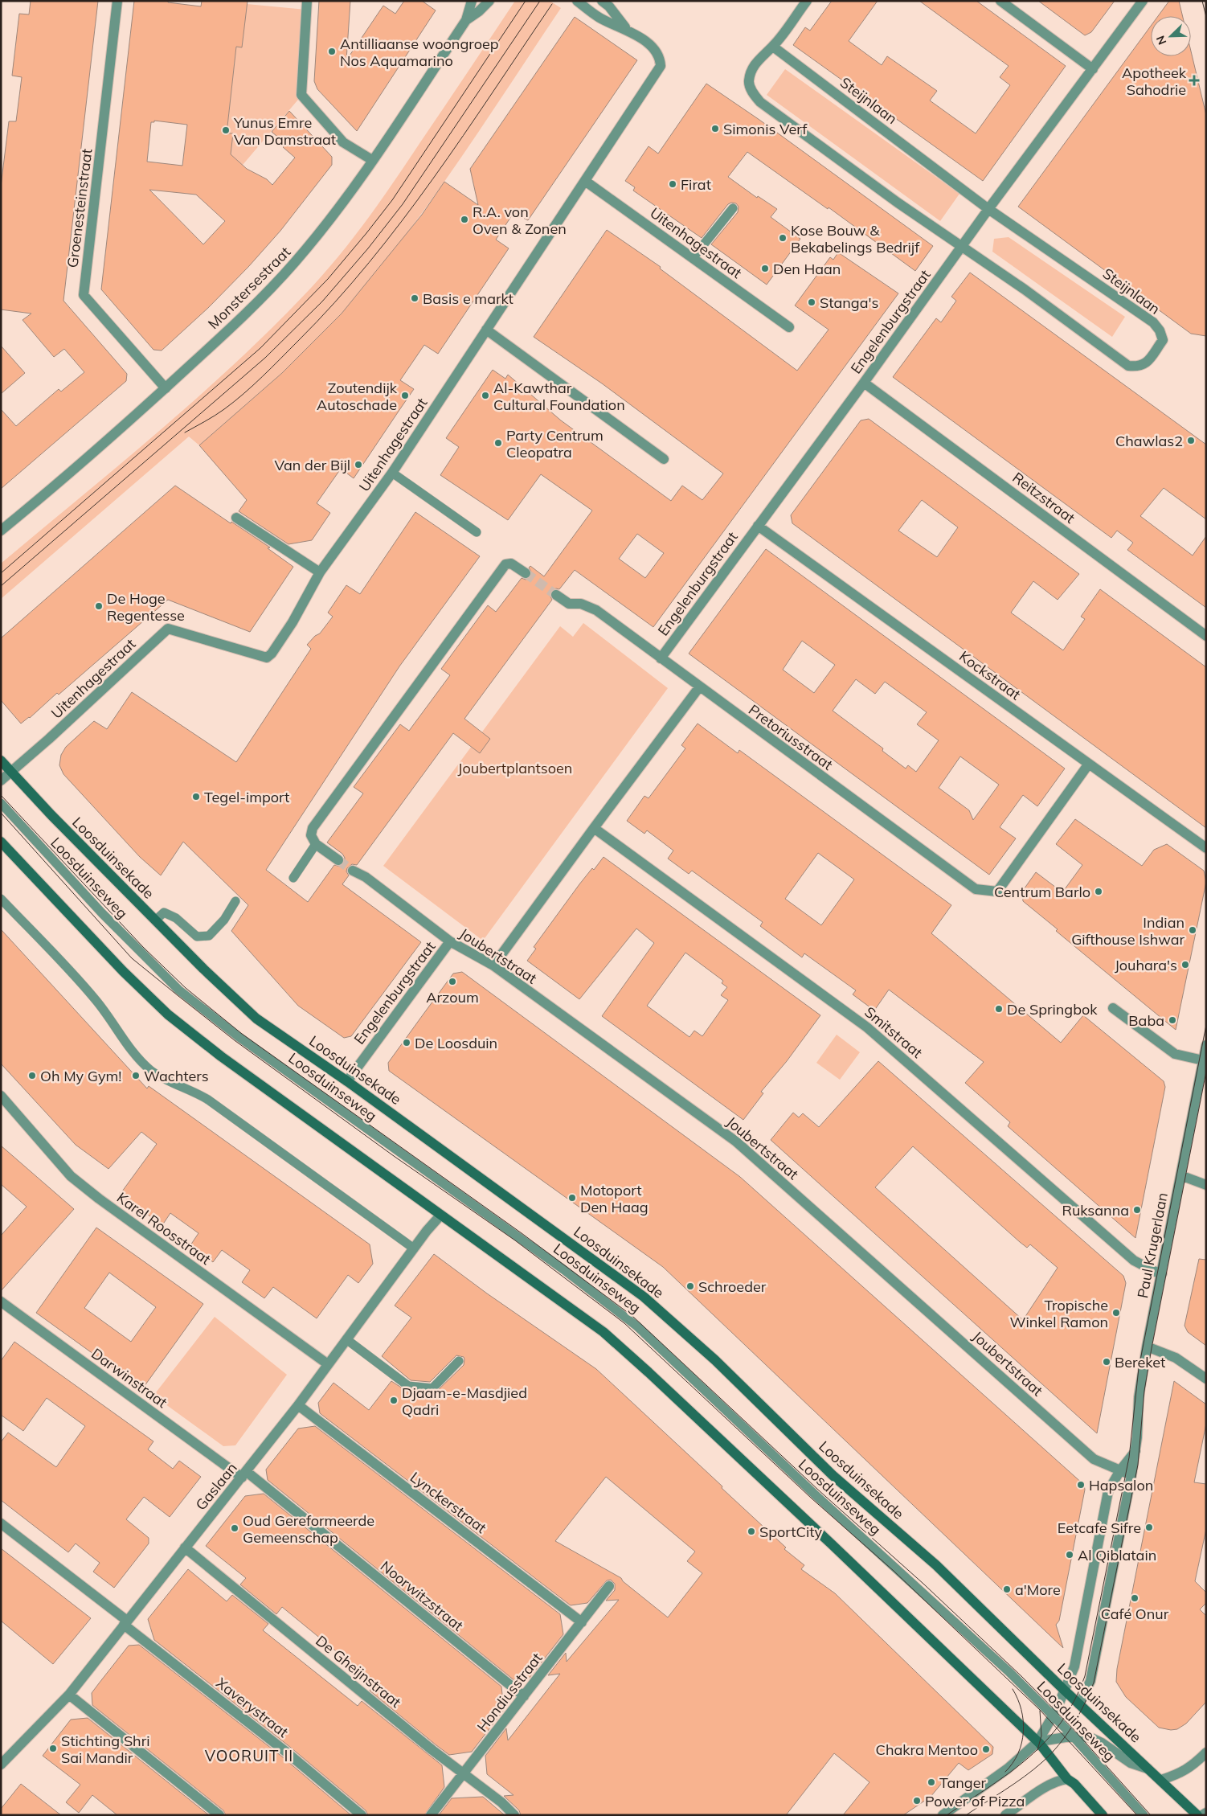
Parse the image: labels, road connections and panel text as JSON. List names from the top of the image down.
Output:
{
  "streets": {
    "main road": ["Loosduinsekade"],
    "street": [
      "Steijnlaan",
      "Groenesteinstraat",
      "Uitenhagestraat",
      "Monstersestraat",
      "Engelenburgstraat",
      "Reitzstraat",
      "Kockstraat",
      "Pretoriusstraat",
      "Joubertstraat",
      "Smitstraat",
      "Karel Roosstraat",
      "Paul Krugerlaan",
      "Darwinstraat",
      "Gaslaan",
      "Lynckerstraat",
      "Noorwitzstraat",
      "De Gheijnstraat",
      "Hondiusstraat",
      "Xaverystraat"
    ],
    "lane": ["Loosduinseweg"]
  },
  "crossings": [
    ["Steijnlaan", "Engelenburgstraat"],
    ["Groenesteinstraat", "Monstersestraat"],
    ["Uitenhagestraat", "Loosduinsekade"],
    ["Engelenburgstraat", "Reitzstraat"],
    ["Engelenburgstraat", "Kockstraat"],
    ["Engelenburgstraat", "Pretoriusstraat"],
    ["Engelenburgstraat", "Loosduinsekade"],
    ["Engelenburgstraat", "Joubertstraat"],
    ["Kockstraat", "Pretoriusstraat"],
    ["Loosduinsekade", "Paul Krugerlaan"],
    ["Joubertstraat", "Paul Krugerlaan"],
    ["Smitstraat", "Paul Krugerlaan"],
    ["Karel Roosstraat", "Gaslaan"],
    ["Darwinstraat", "Gaslaan"],
    ["Darwinstraat", "Noorwitzstraat"],
    ["Gaslaan", "Lynckerstraat"],
    ["Gaslaan", "Noorwitzstraat"],
    ["Gaslaan", "De Gheijnstraat"],
    ["Gaslaan", "Xaverystraat"],
    ["Lynckerstraat", "Hondiusstraat"],
    ["Noorwitzstraat", "Hondiusstraat"],
    ["De Gheijnstraat", "Hondiusstraat"]
  ],
  "districts": ["VOORUIT II"],
  "parks": ["Joubertplantsoen"],
  "places": {
    "other": [
      "Antilliaanse woongroep Nos Aquamarino",
      "Simonis Verf",
      "Yunus Emre Van Damstraat",
      "Firat",
      "R.A. von Oven & Zonen",
      "Kose Bouw & Bekabelings Bedrijf",
      "Den Haan",
      "Basis e markt",
      "Stanga's",
      "Zoutendijk Autoschade",
      "Al-Kawthar Cultural Foundation",
      "Chawlas2",
      "Party Centrum Cleopatra",
      "Van der Bijl",
      "De Hoge Regentesse",
      "Tegel-import",
      "Centrum Barlo",
      "Indian Gifthouse Ishwar",
      "Jouhara's",
      "Arzoum",
      "De Springbok",
      "Baba",
      "De Loosduin",
      "Oh My Gym!",
      "Wachters",
      "Motoport Den Haag",
      "Ruksanna",
      "Schroeder",
      "Tropische Winkel Ramon",
      "Bereket",
      "Djaam-e-Masdjied Qadri",
      "Hapsalon",
      "Eetcafe Sifre",
      "Oud Gereformeerde Gemeenschap",
      "SportCity",
      "Al Qiblatain",
      "a'More",
      "Café Onur",
      "Stichting Shri Sai Mandir",
      "Chakra Mentoo",
      "Tanger",
      "Power of Pizza"
    ],
    "health": ["Apotheek Sahodrie"]
  },
  "north": "bottom left"
}
